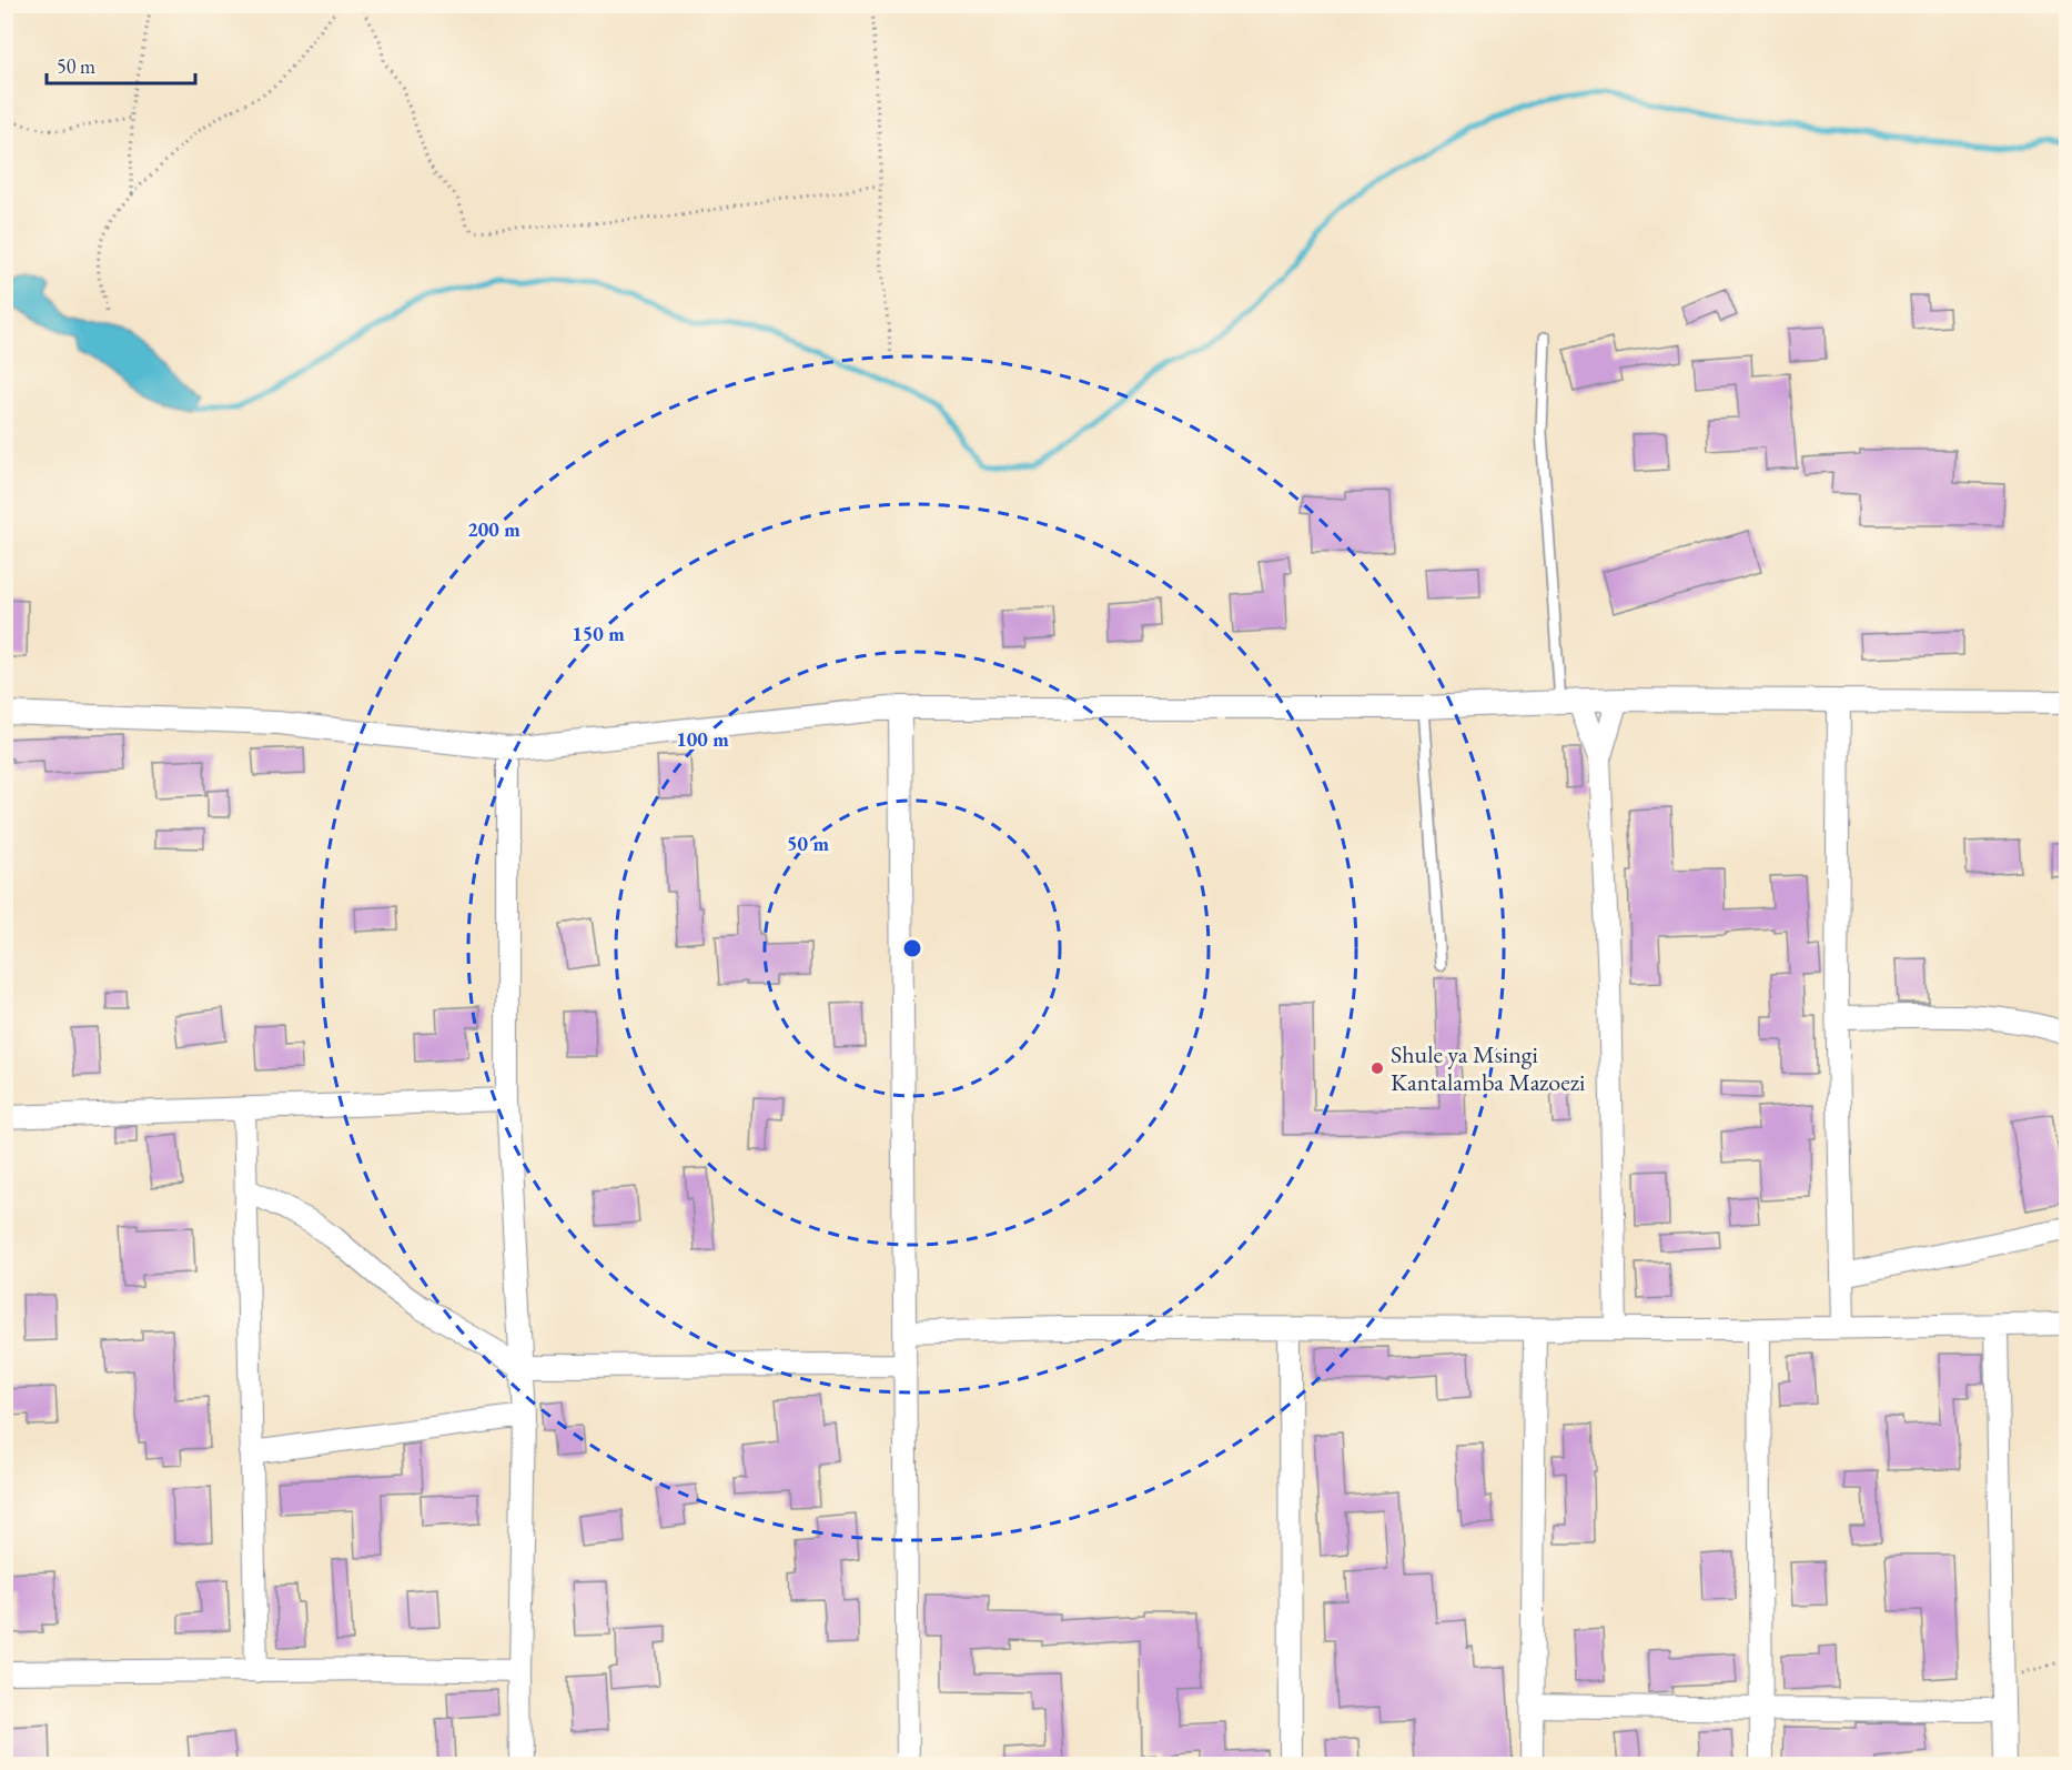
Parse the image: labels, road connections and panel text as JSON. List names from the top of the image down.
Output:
{
  "places": ["Shule ya Msingi Kantalamba Mazoezi"],
  "scale_bar": "50 m",
  "rings": [
    "200 m",
    "150 m",
    "100 m",
    "50 m"
  ]
}
